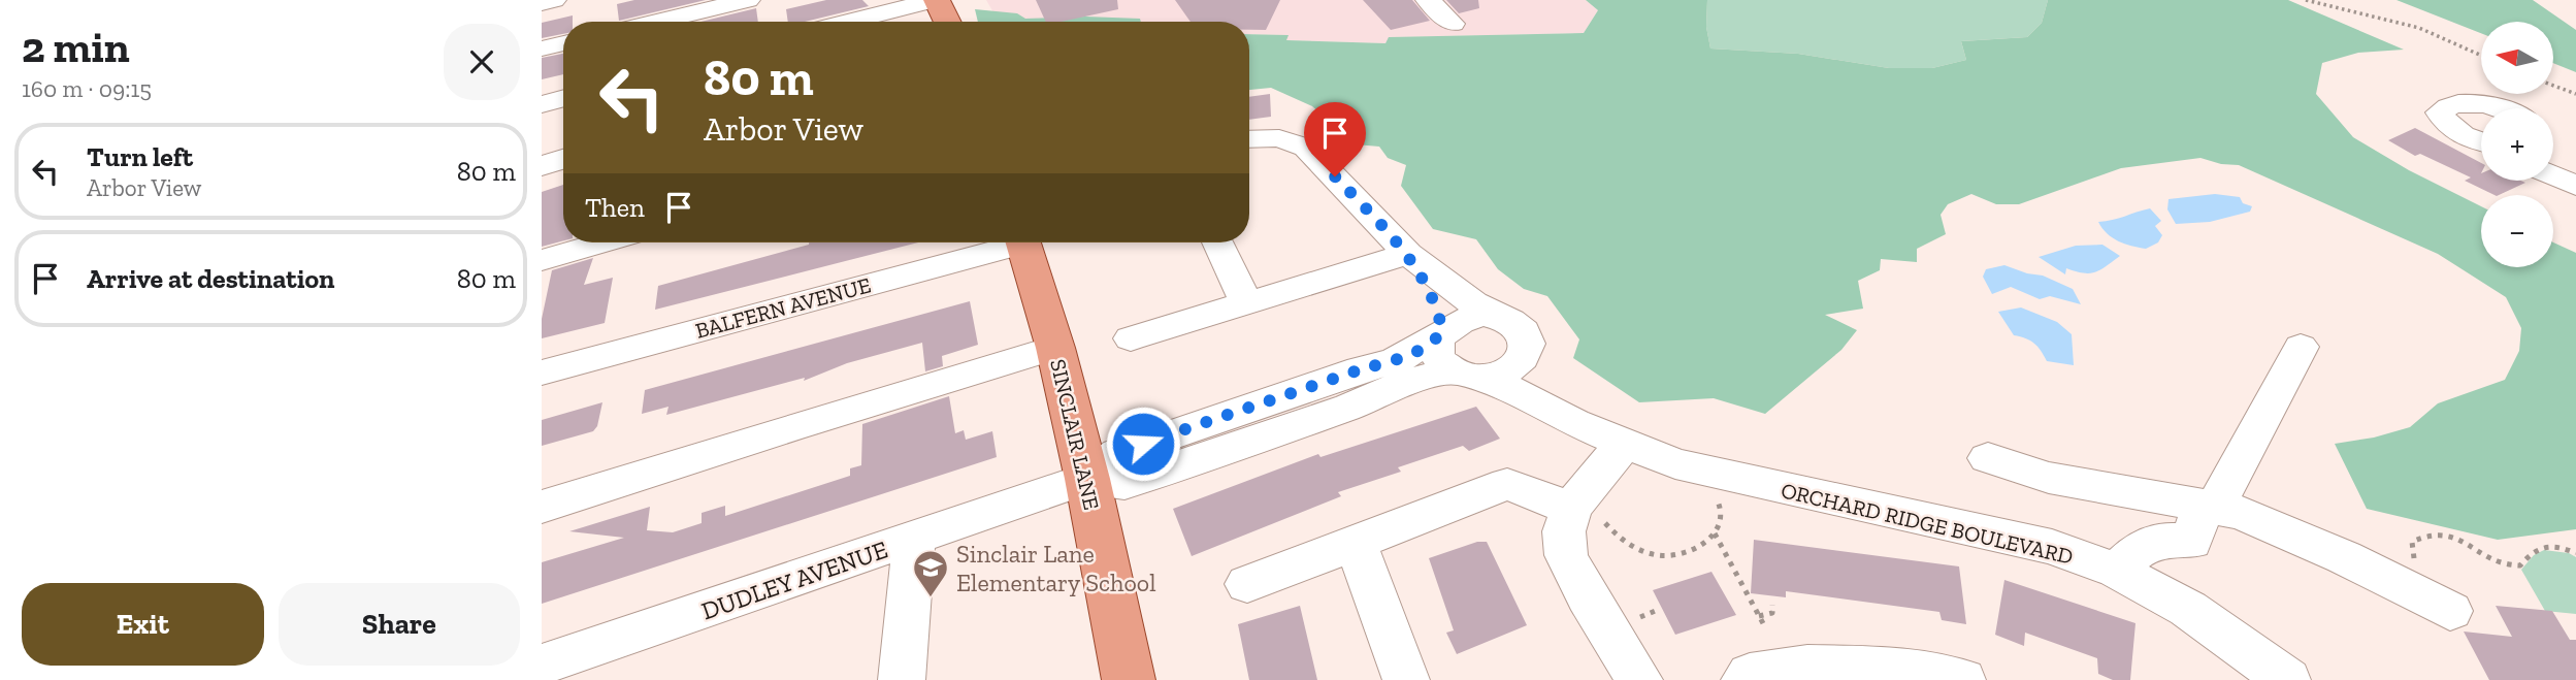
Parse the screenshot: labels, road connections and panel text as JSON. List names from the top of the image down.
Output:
{
  "streets": {
    "main road": ["SINCLAIR LANE"],
    "street": ["BALFERN AVENUE", "ORCHARD RIDGE BOULEVARD", "DUDLEY AVENUE"]
  },
  "crossings": [
    ["SINCLAIR LANE", "DUDLEY AVENUE"]
  ],
  "places": {
    "school or university": ["Sinclair Lane Elementary School"]
  },
  "north": "left",
  "page": {
    "heading": ["2 min", "160 m · 09:15"],
    "map_buttons": ["+", "−"],
    "turn": ["80 m", "Arbor View"],
    "list": [
      {
        "name": "Turn left",
        "note": "Arbor View",
        "value": "80 m"
      },
      {
        "name": "Arrive at destination",
        "value": "80 m"
      }
    ],
    "then": "Then",
    "buttons": ["Exit", "Share"]
  }
}
